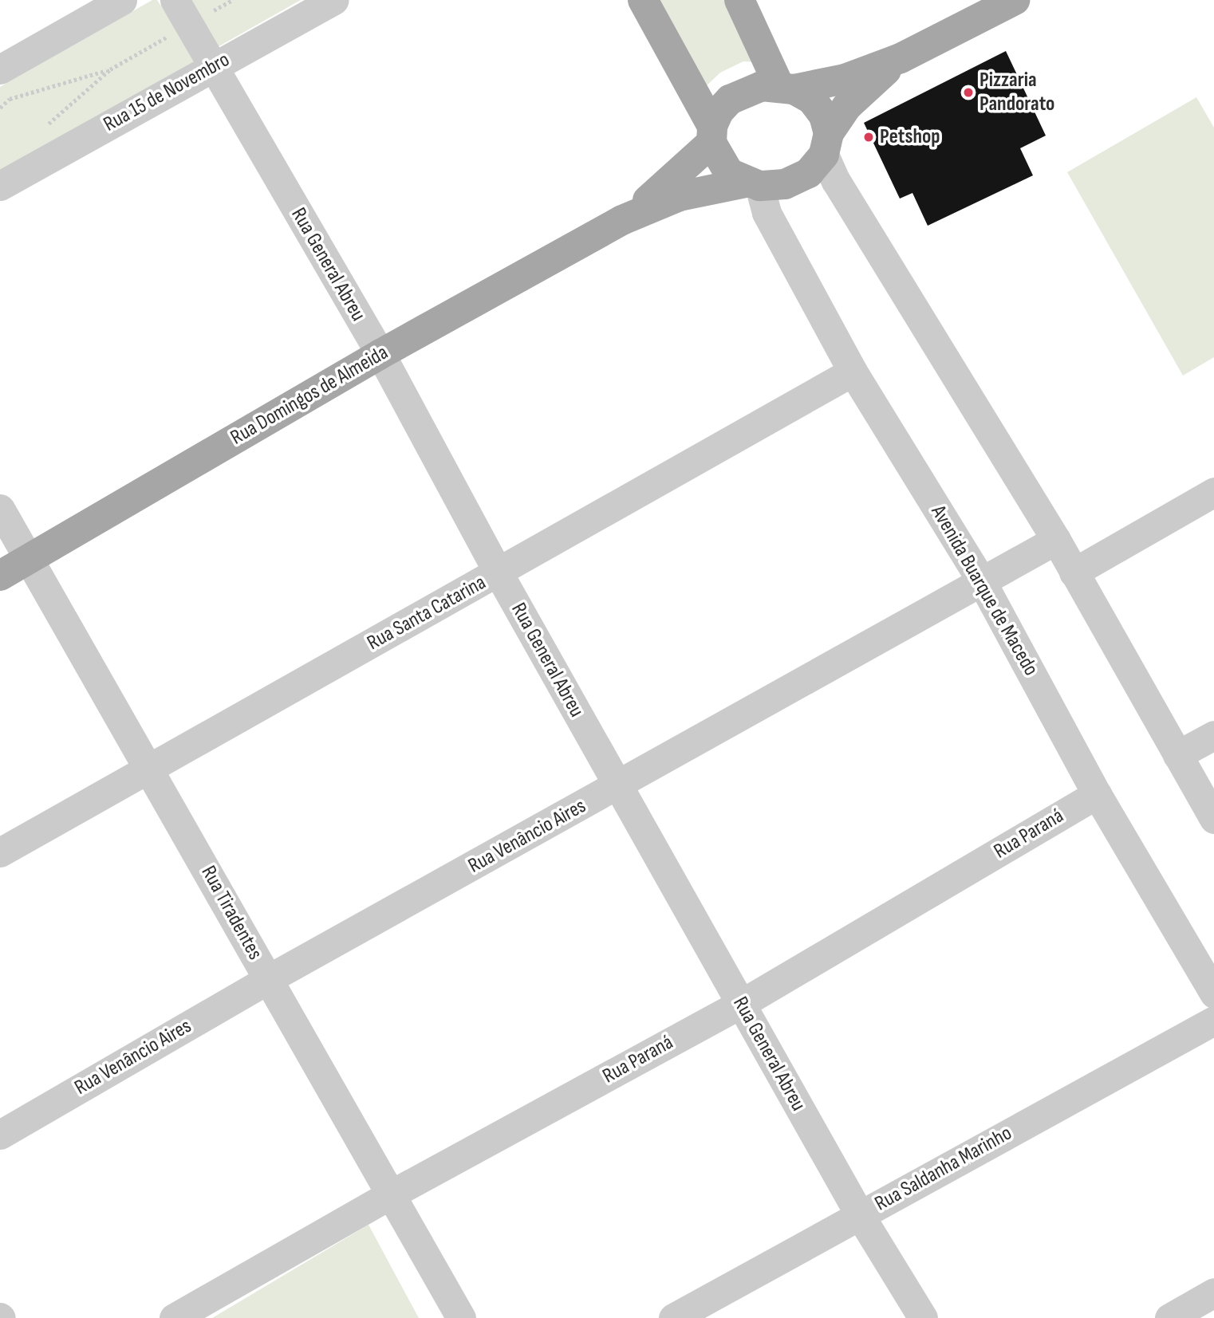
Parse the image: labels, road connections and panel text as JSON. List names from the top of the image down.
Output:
{
  "streets": {
    "main road": ["Rua Domingos de Almeida"],
    "street": [
      "Rua 15 de Novembro",
      "Rua General Abreu",
      "Avenida Buarque de Macedo",
      "Rua Santa Catarina",
      "Rua Paraná",
      "Rua Venâncio Aires",
      "Rua Tiradentes",
      "Rua Saldanha Marinho"
    ]
  },
  "crossings": [
    ["Rua 15 de Novembro", "Rua General Abreu"],
    ["Rua General Abreu", "Rua Domingos de Almeida"],
    ["Rua General Abreu", "Rua Santa Catarina"],
    ["Rua General Abreu", "Rua Paraná"],
    ["Rua General Abreu", "Rua Venâncio Aires"],
    ["Rua General Abreu", "Rua Saldanha Marinho"],
    ["Rua Domingos de Almeida", "Avenida Buarque de Macedo"],
    ["Rua Domingos de Almeida", "Rua Tiradentes"],
    ["Avenida Buarque de Macedo", "Rua Santa Catarina"],
    ["Avenida Buarque de Macedo", "Rua Paraná"],
    ["Avenida Buarque de Macedo", "Rua Venâncio Aires"],
    ["Rua Santa Catarina", "Rua Tiradentes"],
    ["Rua Paraná", "Rua Tiradentes"],
    ["Rua Venâncio Aires", "Rua Tiradentes"]
  ],
  "places": ["Pizzaria Pandorato", "Petshop"]
}
